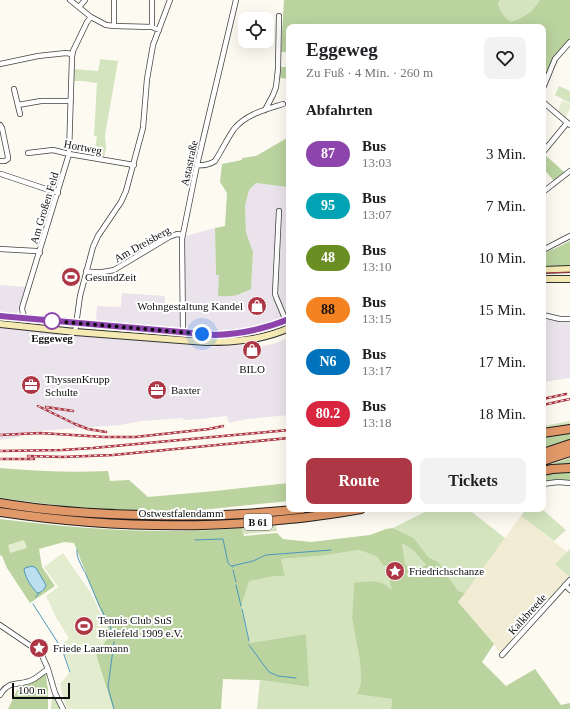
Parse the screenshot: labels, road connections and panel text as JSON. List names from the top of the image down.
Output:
{
  "streets": {
    "highway": ["Ostwestfalendamm", "B 61"],
    "street": [
      "Hortweg",
      "Astastraße",
      "Am Großen Feld",
      "Am Dreisberg",
      "Kalkbreede"
    ]
  },
  "crossings": [
    ["Hortweg", "Am Großen Feld"],
    ["Astastraße", "Am Dreisberg"],
    ["Ostwestfalendamm", "B 61"]
  ],
  "places": {
    "sports": ["GesundZeit", "Tennis Club SuS Bielefeld 1909 e.V."],
    "shop": ["Wohngestaltung Kandel", "BILO"],
    "other": ["Eggeweg"],
    "office": ["ThyssenKrupp Schulte", "Baxter"],
    "place": ["Friedrichschanze", "Friede Laarmann"]
  },
  "lines": ["bus line 87"],
  "scale_bar": "100 m",
  "page": {
    "heading": [
      ["Eggeweg", "Zu Fuß · 4 Min. · 260 m"],
      "Abfahrten"
    ],
    "list": [
      {
        "mark": "87",
        "name": "Bus",
        "note": "13:03",
        "value": "3 Min."
      },
      {
        "mark": "95",
        "name": "Bus",
        "note": "13:07",
        "value": "7 Min."
      },
      {
        "mark": "48",
        "name": "Bus",
        "note": "13:10",
        "value": "10 Min."
      },
      {
        "mark": "88",
        "name": "Bus",
        "note": "13:15",
        "value": "15 Min."
      },
      {
        "mark": "N6",
        "name": "Bus",
        "note": "13:17",
        "value": "17 Min."
      },
      {
        "mark": "80.2",
        "name": "Bus",
        "note": "13:18",
        "value": "18 Min."
      }
    ],
    "buttons": ["Route", "Tickets"],
    "scale": "100 m"
  }
}
